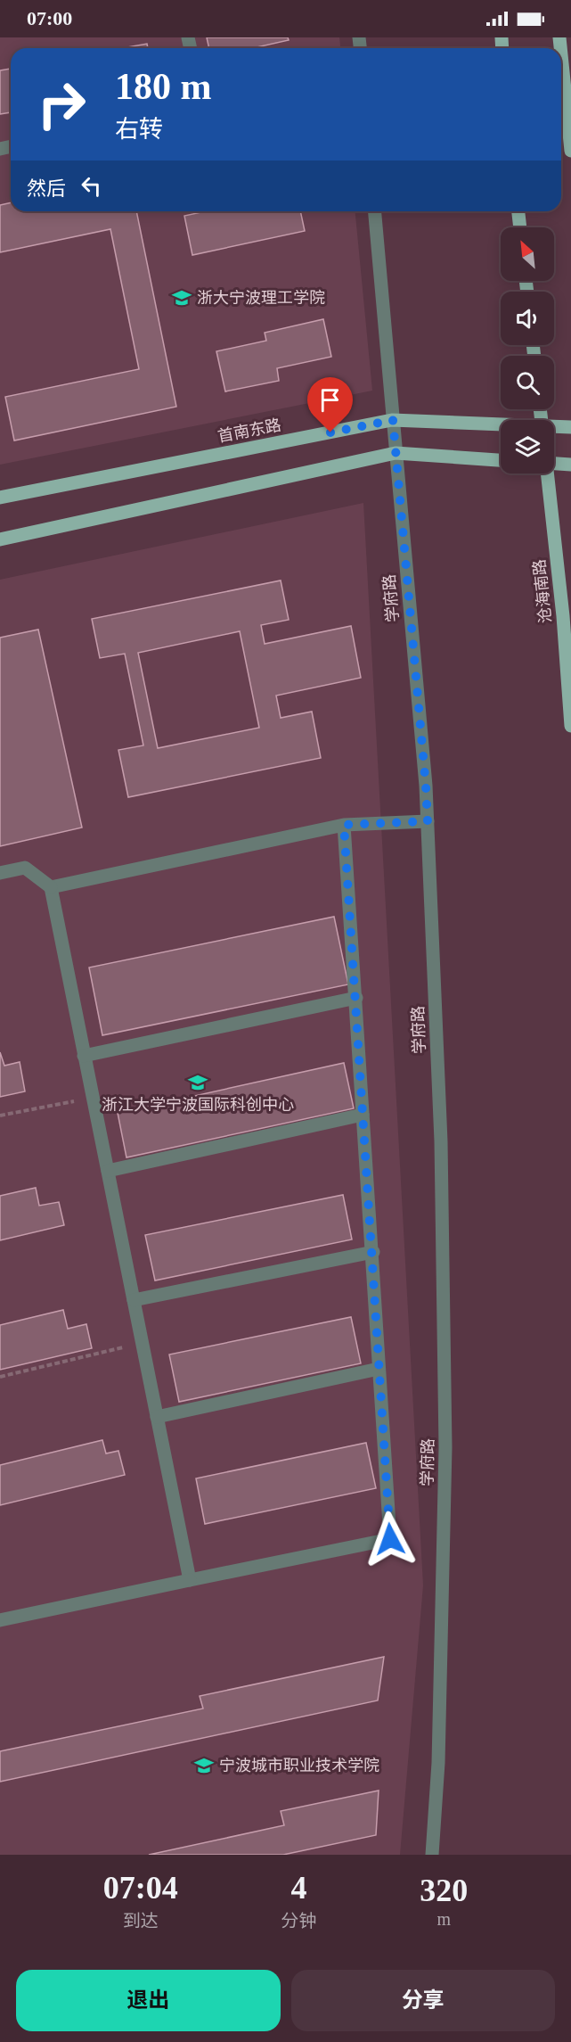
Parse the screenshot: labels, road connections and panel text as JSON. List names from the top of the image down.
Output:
{
  "streets": {
    "main road": ["首南东路", "沧海南路"],
    "street": ["学府路"]
  },
  "crossings": [
    ["首南东路", "学府路"]
  ],
  "places": {
    "school or university": ["浙大宁波理工学院", "浙江大学宁波国际科创中心", "宁波城市职业技术学院"]
  },
  "north": "top left",
  "page": {
    "status": "07:00",
    "turn": ["180 m", "右转"],
    "then": "然后",
    "eta": [
      "07:04",
      "到达",
      "4",
      "分钟",
      "320",
      "m"
    ],
    "buttons": ["退出", "分享"]
  }
}
